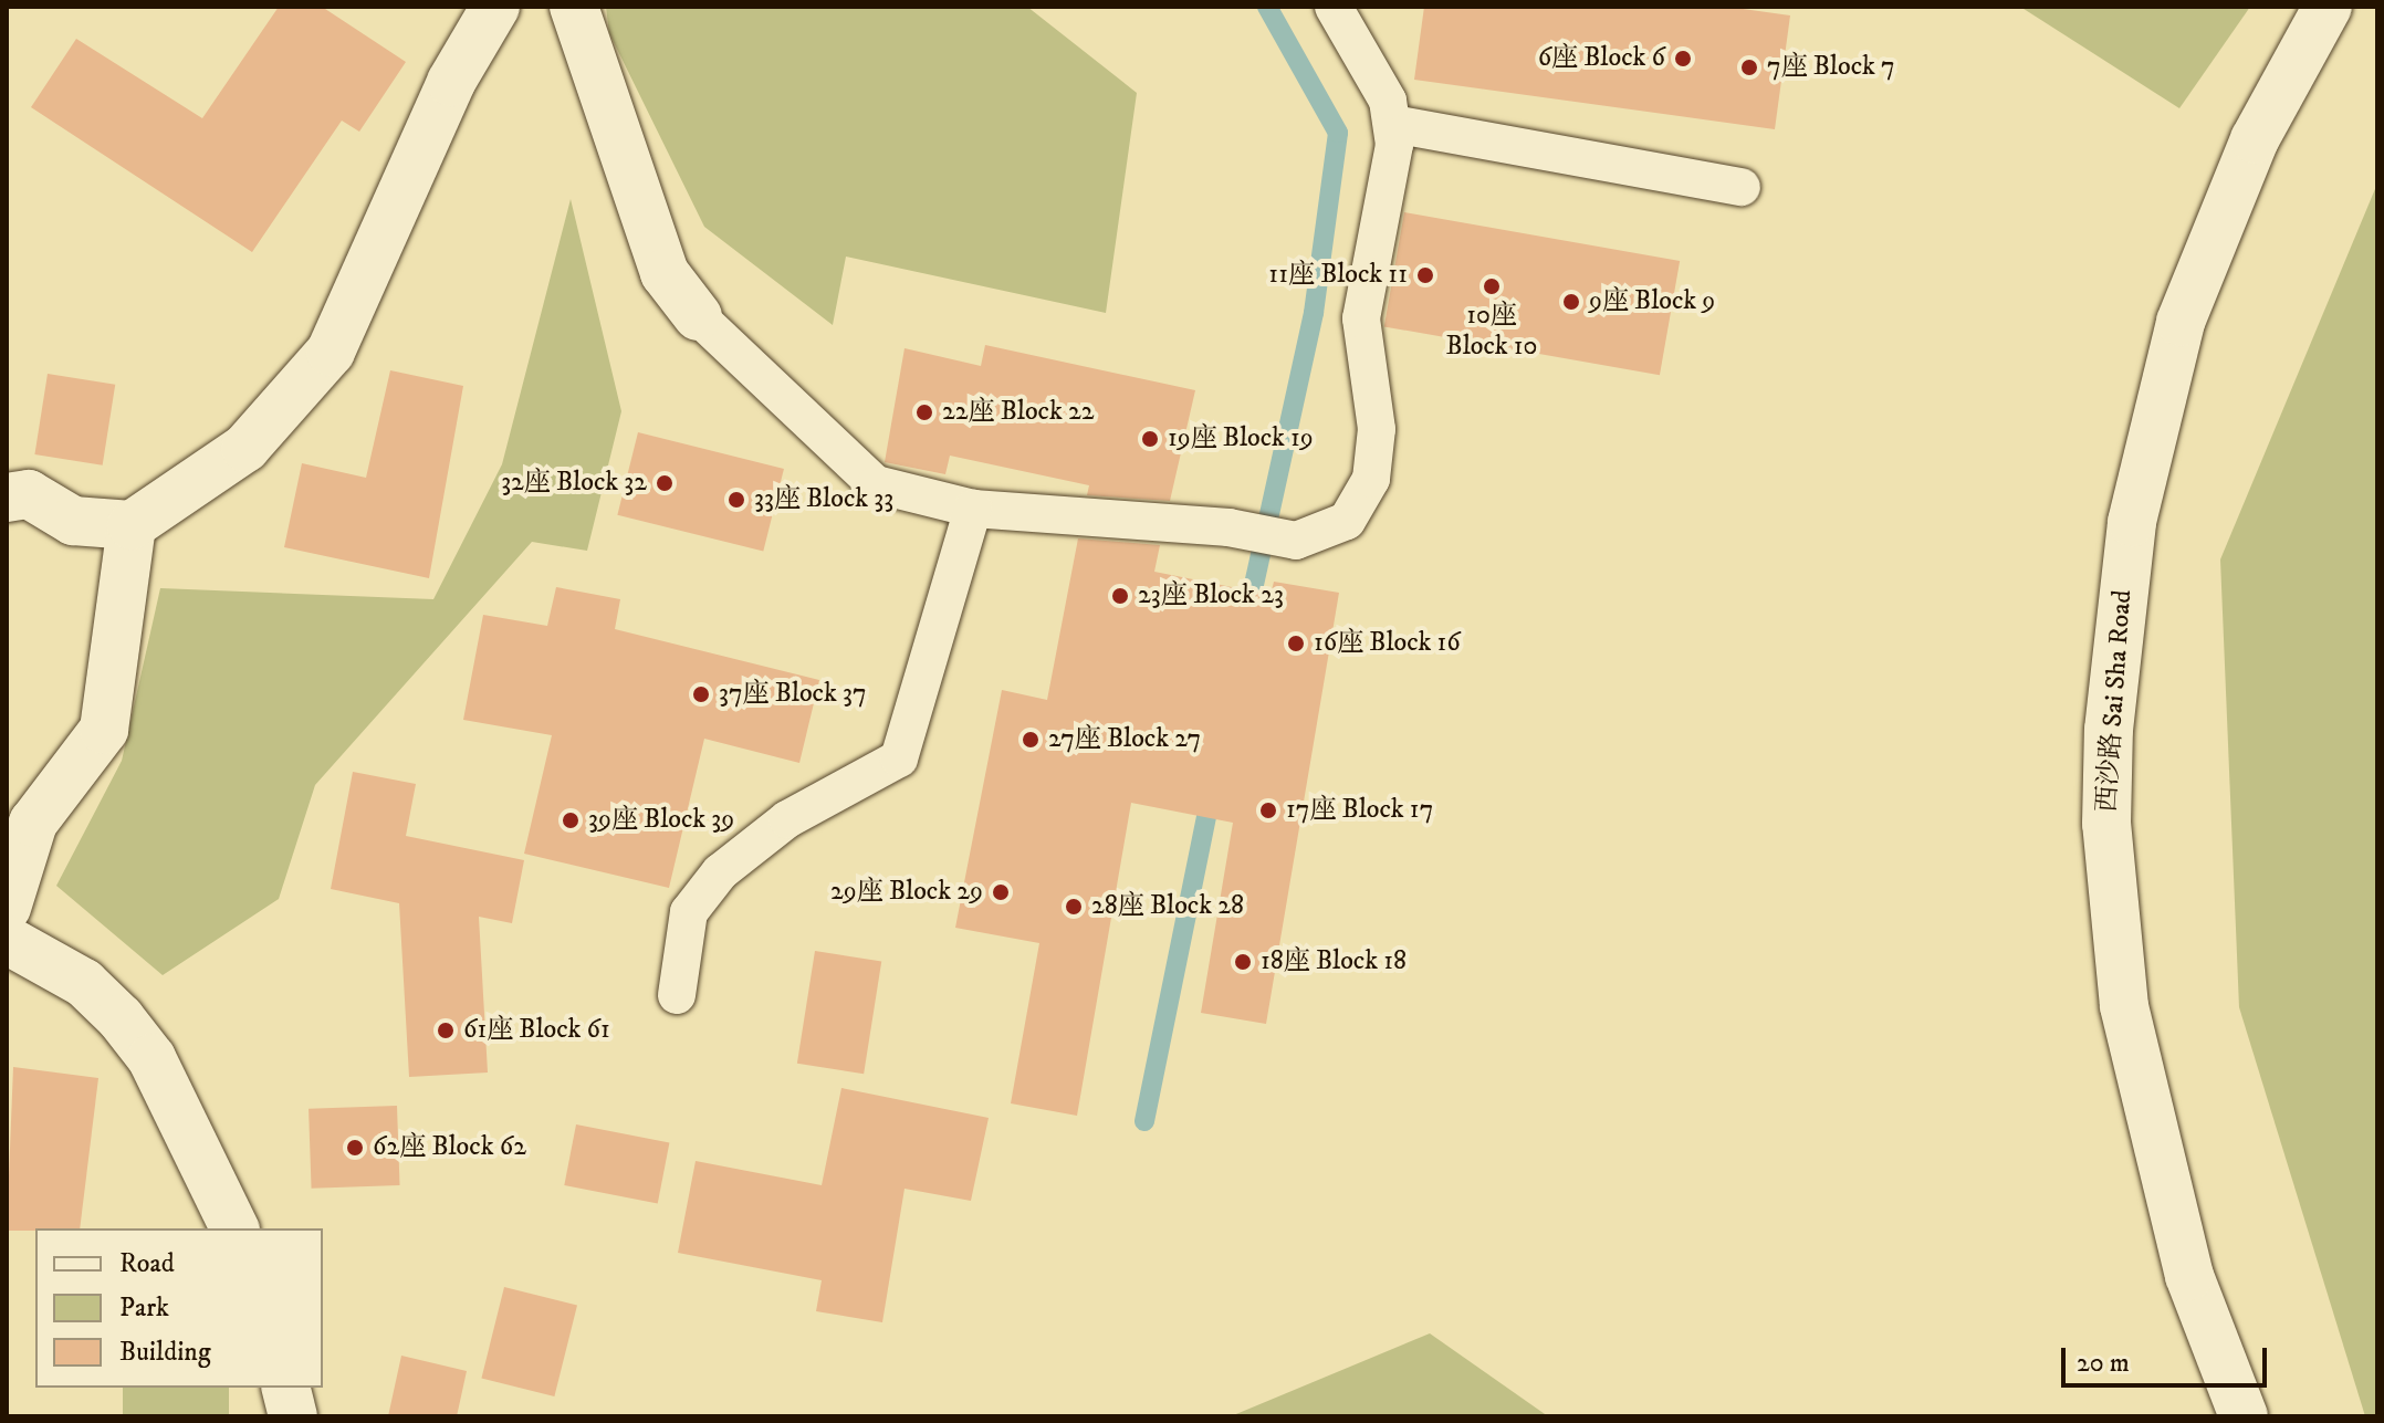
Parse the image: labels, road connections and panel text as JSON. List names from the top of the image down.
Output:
{
  "streets": {
    "street": ["西沙路 Sai Sha Road"]
  },
  "places": [
    "6座 Block 6",
    "7座 Block 7",
    "11座 Block 11",
    "10座 Block 10",
    "9座 Block 9",
    "22座 Block 22",
    "19座 Block 19",
    "32座 Block 32",
    "33座 Block 33",
    "23座 Block 23",
    "16座 Block 16",
    "37座 Block 37",
    "27座 Block 27",
    "17座 Block 17",
    "39座 Block 39",
    "29座 Block 29",
    "28座 Block 28",
    "18座 Block 18",
    "61座 Block 61",
    "62座 Block 62"
  ],
  "legend": ["Road", "Park", "Building"],
  "scale_bar": "20 m"
}
